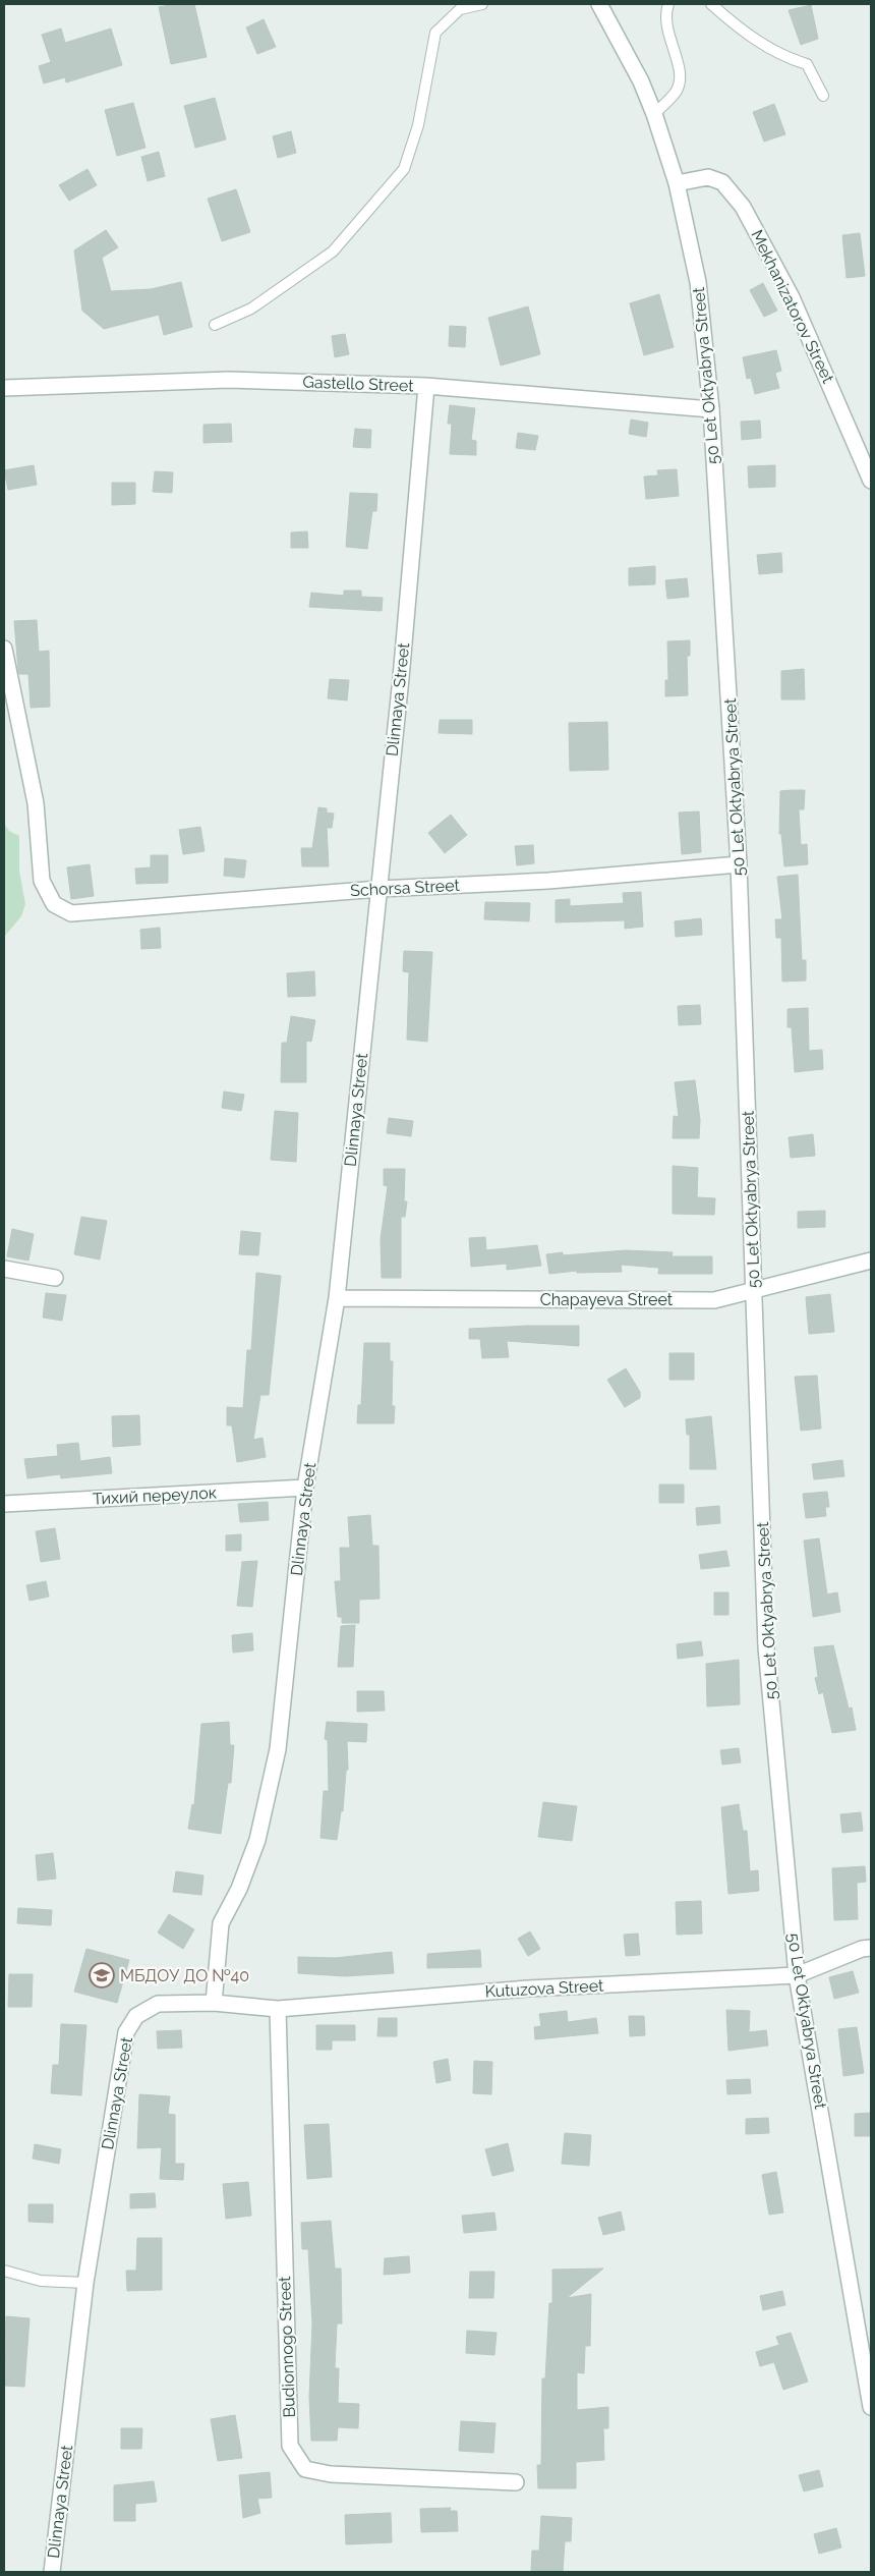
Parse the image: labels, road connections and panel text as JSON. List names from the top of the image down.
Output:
{
  "streets": {
    "street": [
      "Mekhanizatorov Street",
      "50 Let Oktyabrya Street",
      "Gastello Street",
      "Dlinnaya Street",
      "Schorsa Street",
      "Chapayeva Street",
      "Тихий переулок",
      "Kutuzova Street",
      "Budionnogo Street"
    ]
  },
  "crossings": [
    ["Mekhanizatorov Street", "50 Let Oktyabrya Street"],
    ["50 Let Oktyabrya Street", "Gastello Street"],
    ["50 Let Oktyabrya Street", "Schorsa Street"],
    ["50 Let Oktyabrya Street", "Chapayeva Street"],
    ["50 Let Oktyabrya Street", "Kutuzova Street"],
    ["Gastello Street", "Dlinnaya Street"],
    ["Dlinnaya Street", "Schorsa Street"],
    ["Dlinnaya Street", "Chapayeva Street"],
    ["Dlinnaya Street", "Тихий переулок"],
    ["Dlinnaya Street", "Kutuzova Street"],
    ["Kutuzova Street", "Budionnogo Street"]
  ],
  "places": {
    "school or university": ["МБДОУ ДО №40"]
  }
}
